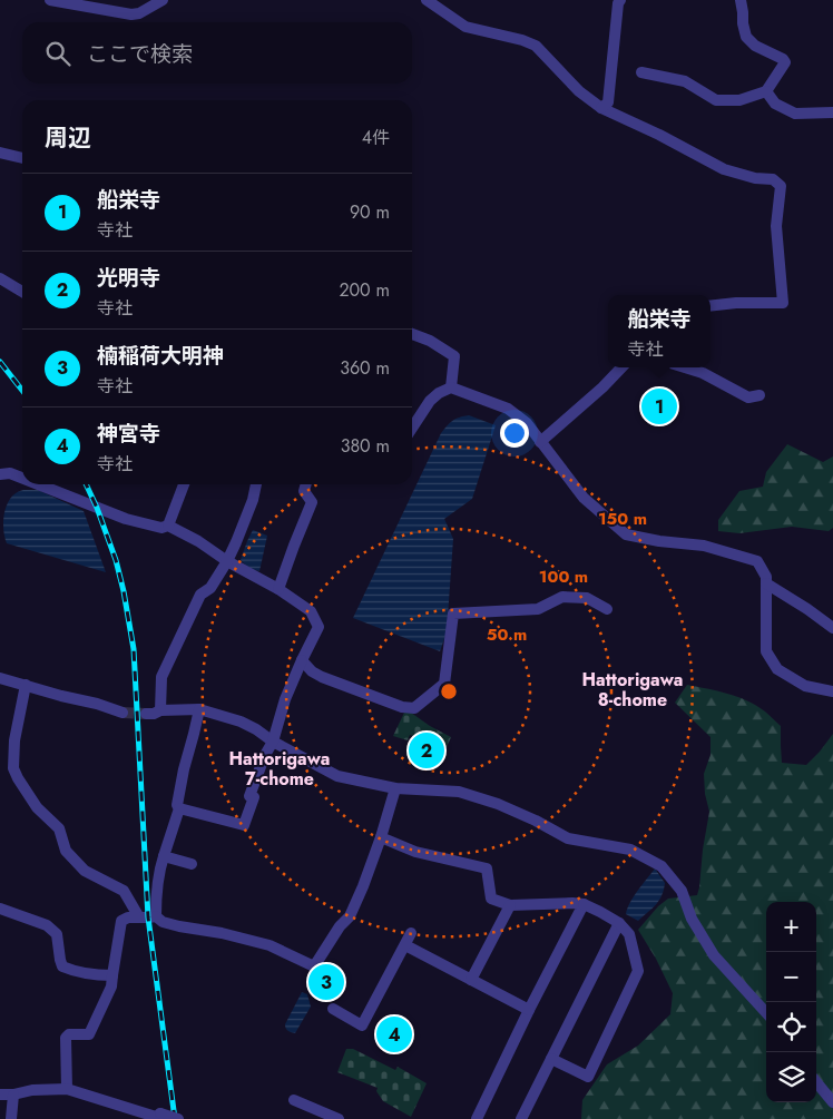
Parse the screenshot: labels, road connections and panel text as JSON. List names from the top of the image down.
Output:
{
  "districts": ["Hattorigawa 8-chome", "Hattorigawa 7-chome"],
  "page": {
    "search": "ここで検索",
    "heading": ["周辺", "4件"],
    "list": [
      {
        "mark": "1",
        "name": "船栄寺",
        "note": "寺社",
        "value": "90 m"
      },
      {
        "mark": "2",
        "name": "光明寺",
        "note": "寺社",
        "value": "200 m"
      },
      {
        "mark": "3",
        "name": "楠稲荷大明神",
        "note": "寺社",
        "value": "360 m"
      },
      {
        "mark": "4",
        "name": "神宮寺",
        "note": "寺社",
        "value": "380 m"
      }
    ],
    "popup": ["船栄寺", "寺社"],
    "pins": [
      "1",
      "2",
      "3",
      "4"
    ],
    "map_buttons": ["+", "−"]
  },
  "rings": ["150 m", "100 m", "50 m"]
}
